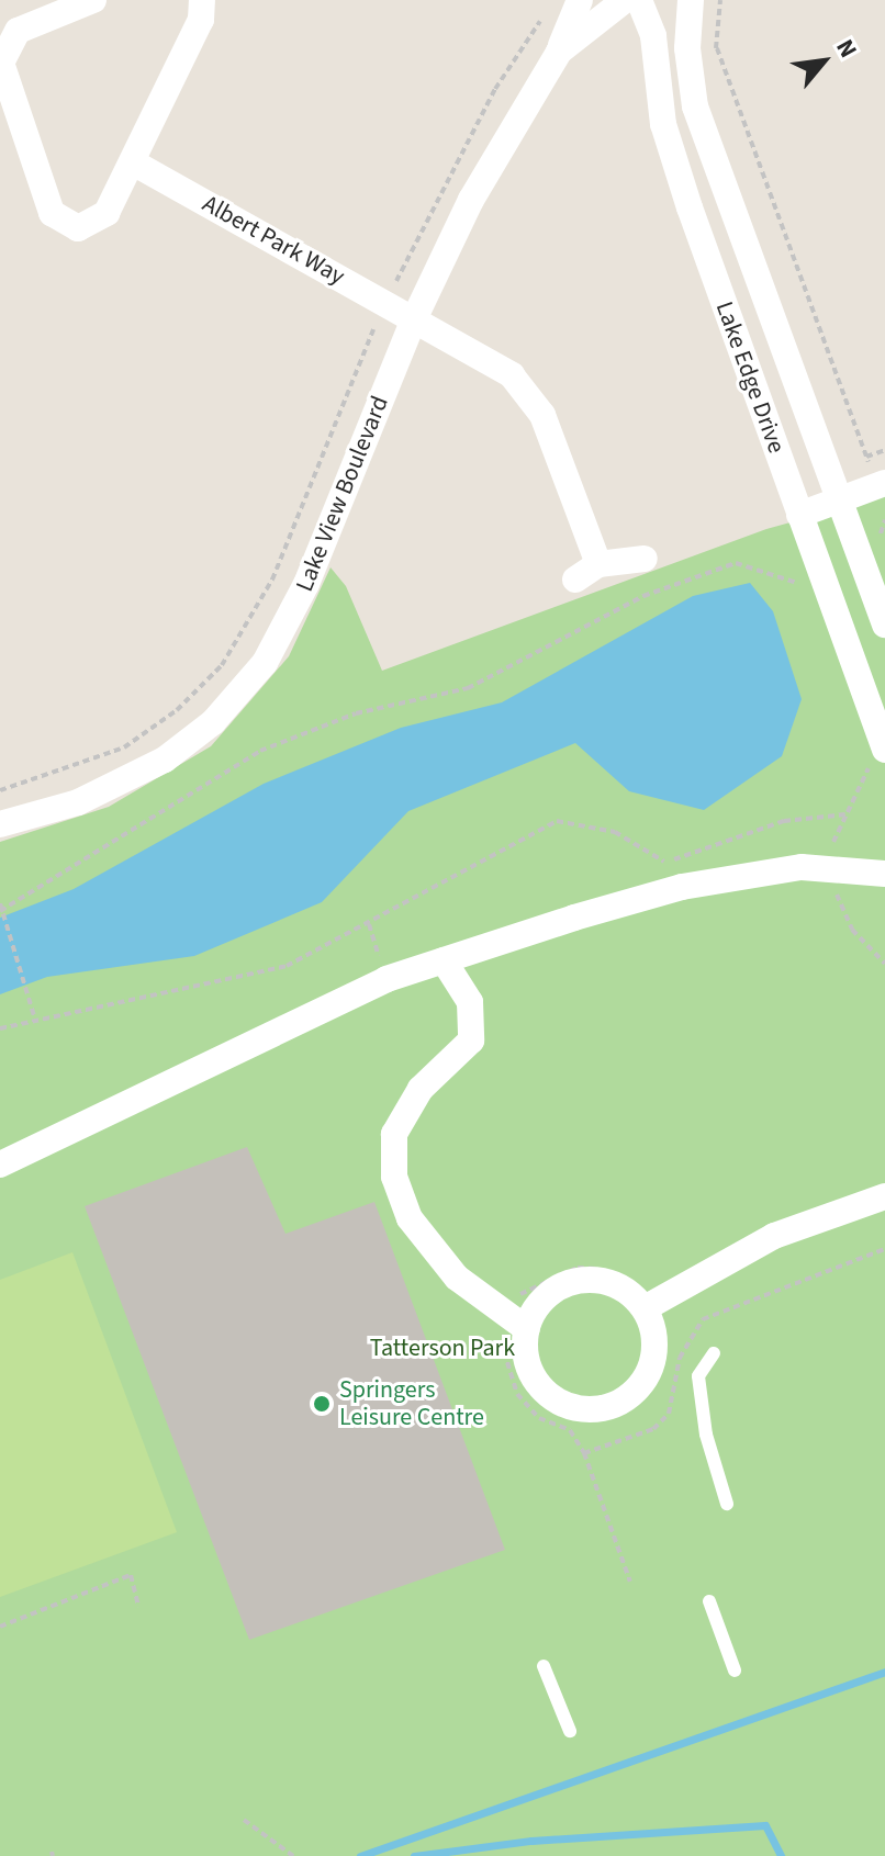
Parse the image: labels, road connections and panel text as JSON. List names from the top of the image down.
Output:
{
  "streets": {
    "street": ["Albert Park Way", "Lake Edge Drive", "Lake View Boulevard"]
  },
  "crossings": [
    ["Albert Park Way", "Lake View Boulevard"]
  ],
  "parks": ["Tatterson Park"],
  "places": ["Springers Leisure Centre"],
  "north": "top right"
}
